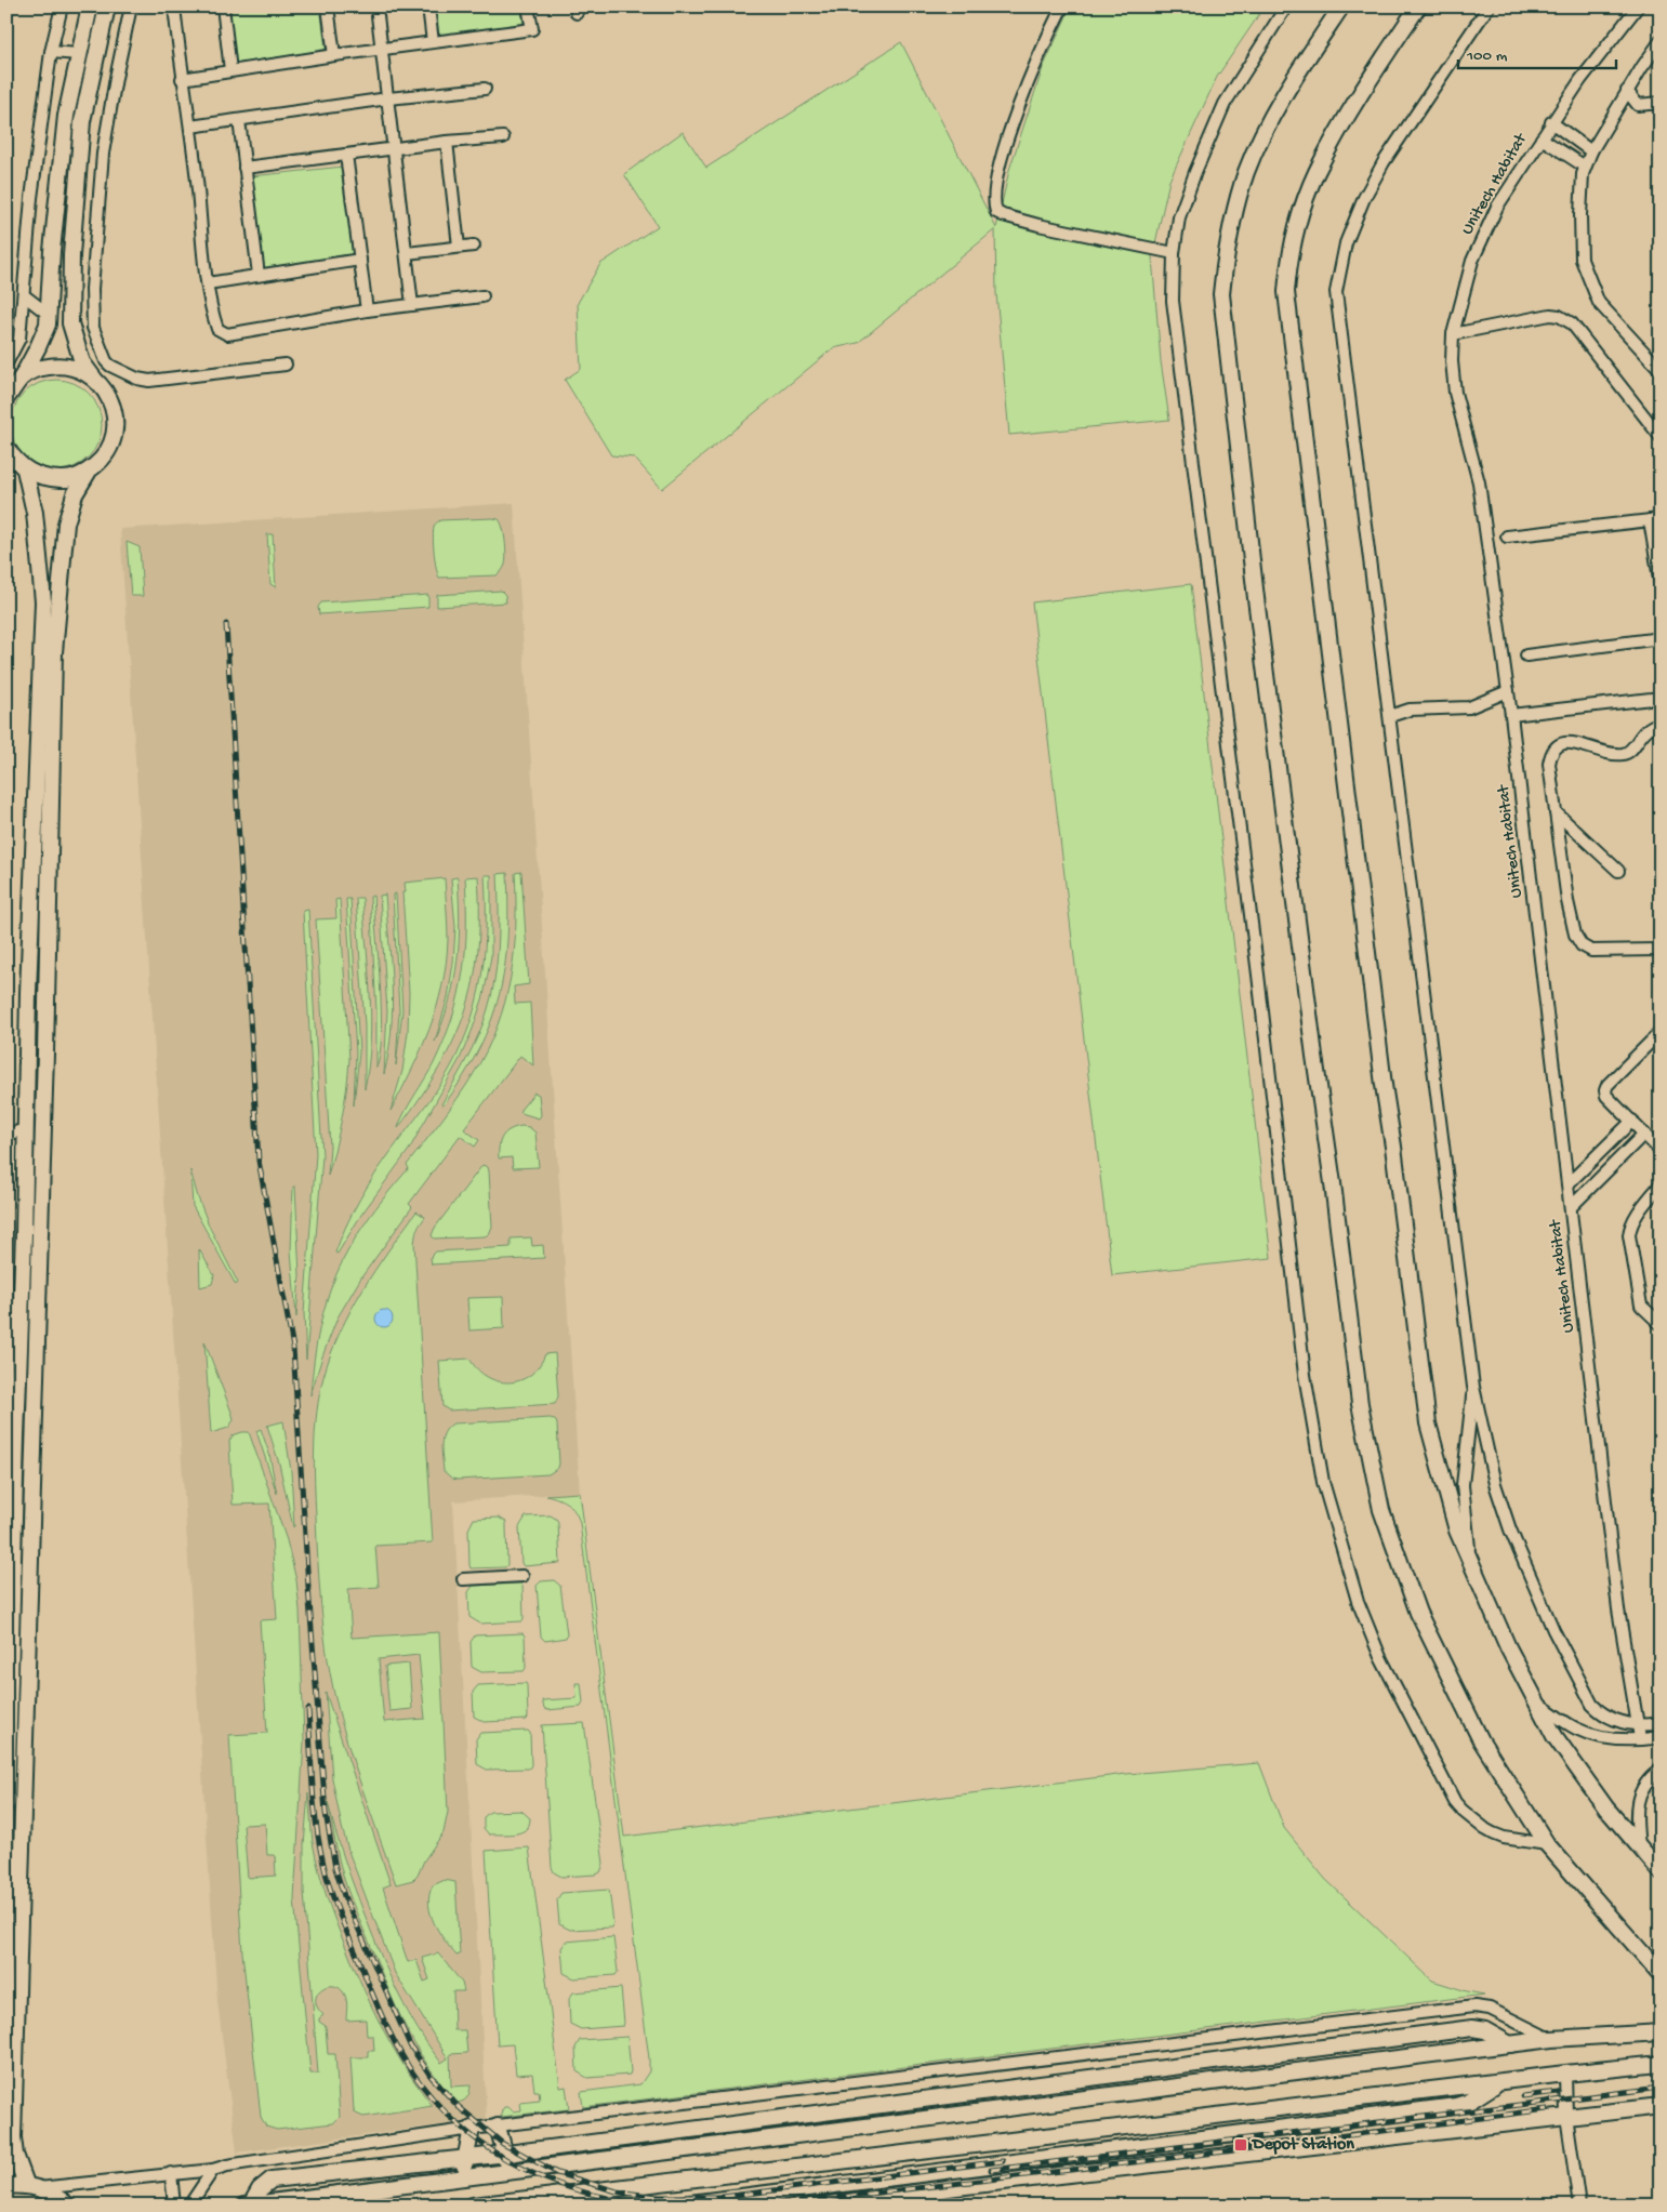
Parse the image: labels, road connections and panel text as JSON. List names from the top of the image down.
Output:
{
  "streets": {
    "street": ["Unitech Habitat"]
  },
  "places": {
    "transit": ["Depot Station"]
  },
  "scale_bar": "100 m"
}
